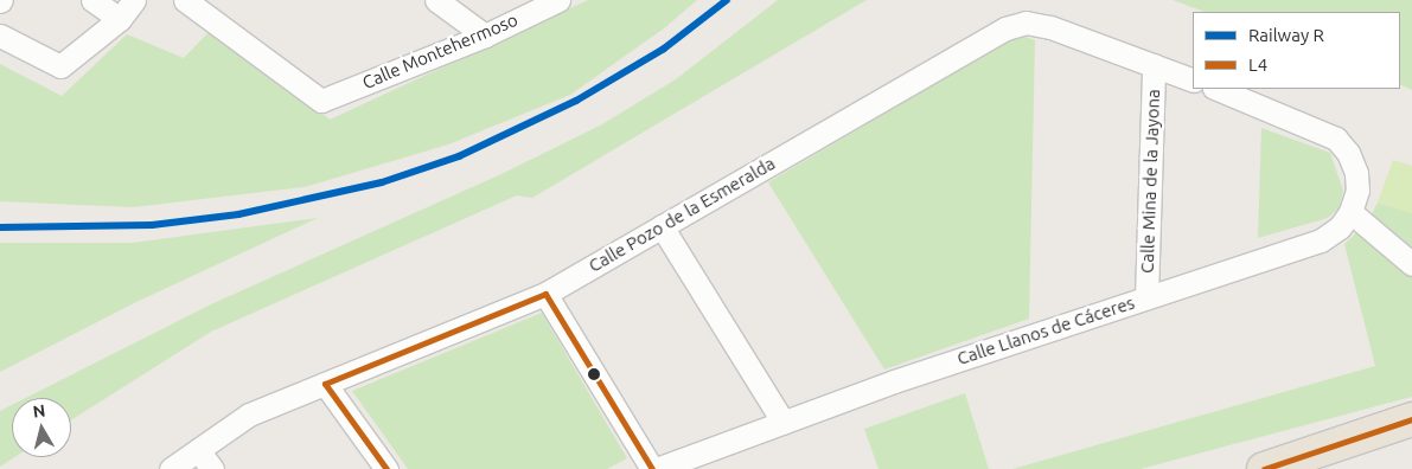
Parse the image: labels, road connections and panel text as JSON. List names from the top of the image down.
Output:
{
  "streets": {
    "street": [
      "Calle Montehermoso",
      "Calle Mina de la Jayona",
      "Calle Pozo de la Esmeralda",
      "Calle Llanos de Cáceres"
    ]
  },
  "crossings": [
    ["Calle Mina de la Jayona", "Calle Pozo de la Esmeralda"],
    ["Calle Mina de la Jayona", "Calle Llanos de Cáceres"]
  ],
  "lines": ["rail line R", "transit line L4"],
  "legend": ["Railway R", "L4"],
  "north": "top"
}
